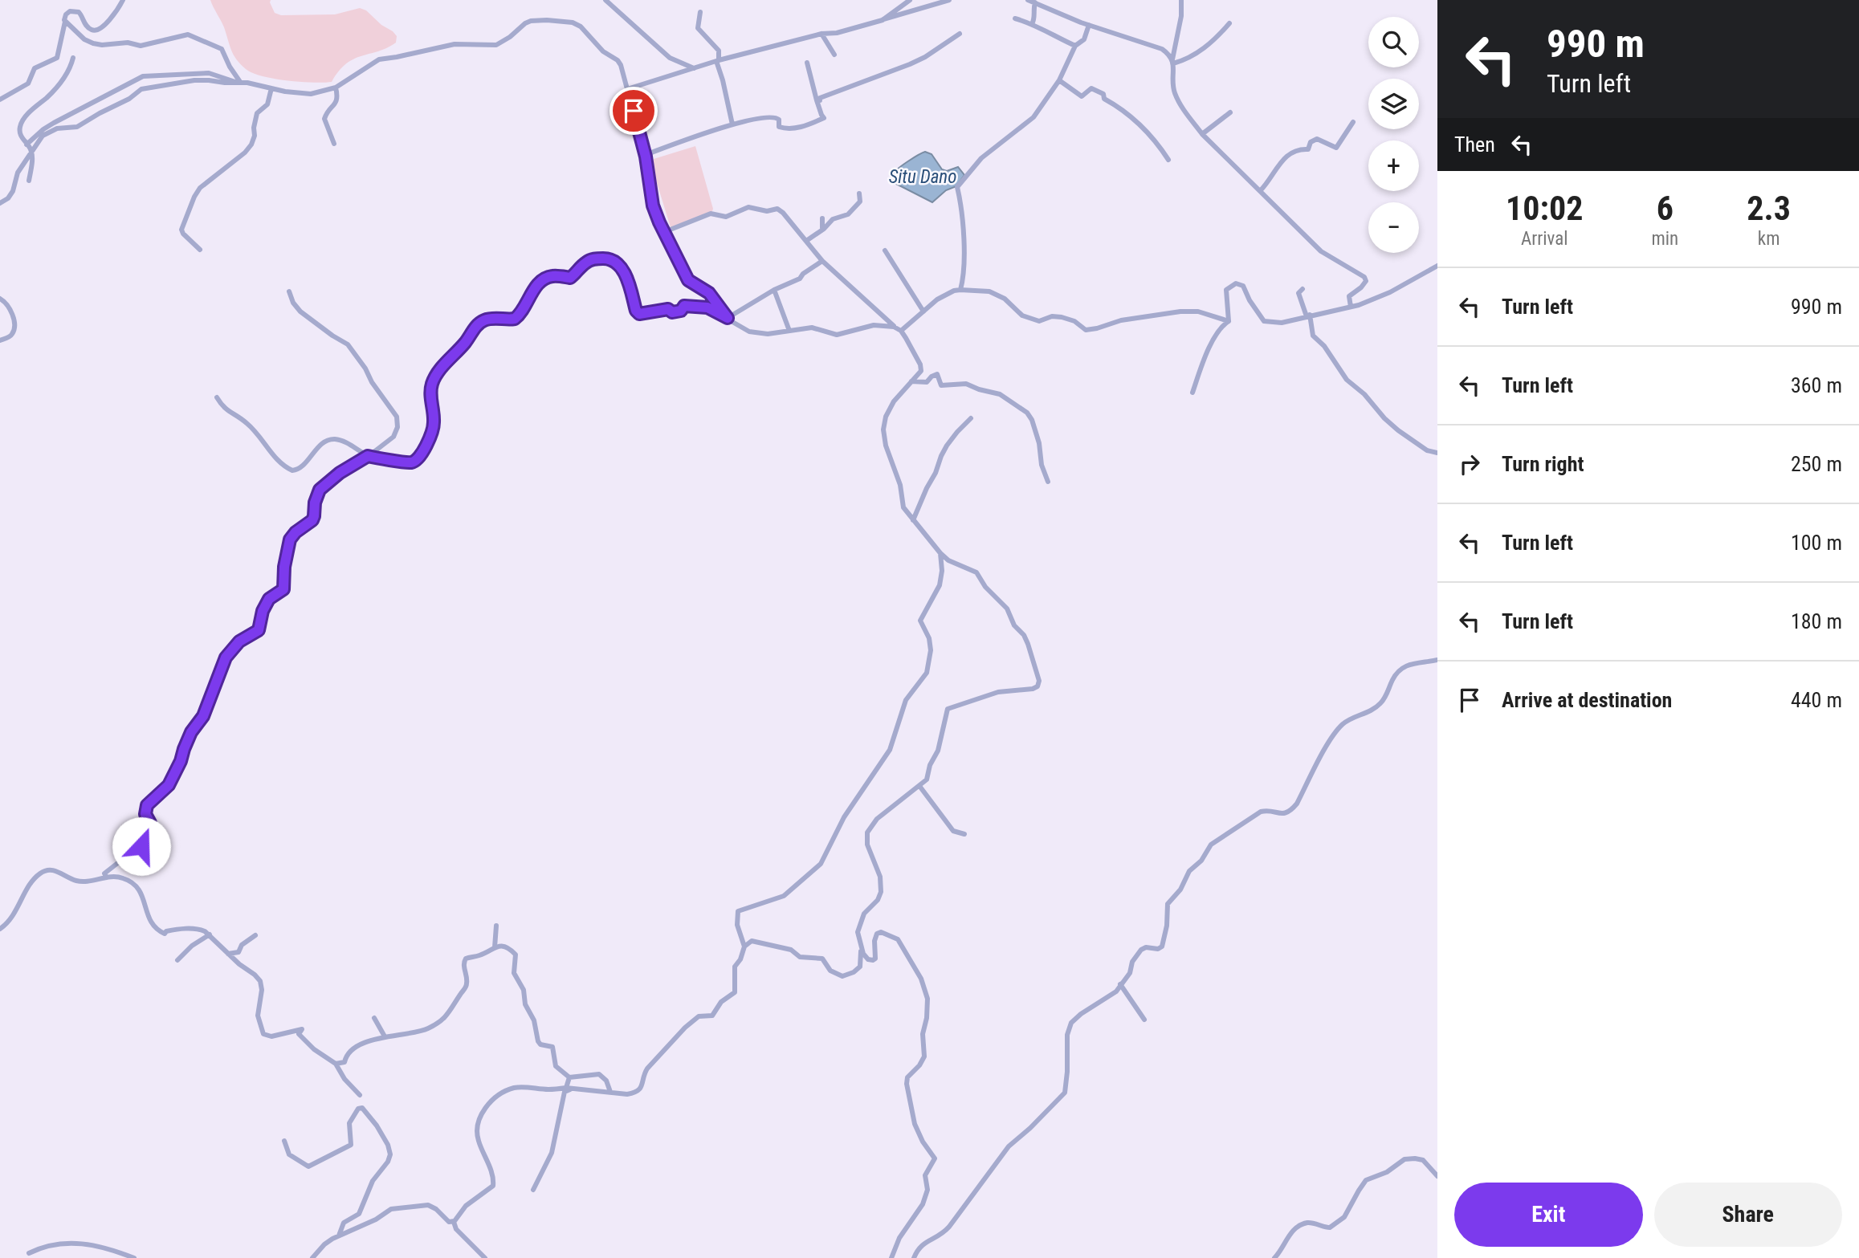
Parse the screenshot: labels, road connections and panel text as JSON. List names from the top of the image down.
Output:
{
  "water": ["Situ Dano"],
  "page": {
    "turn": ["990 m", "Turn left"],
    "map_buttons": ["+", "−"],
    "then": "Then",
    "eta": [
      "10:02",
      "Arrival",
      "6",
      "min",
      "2.3",
      "km"
    ],
    "list": [
      {
        "name": "Turn left",
        "value": "990 m"
      },
      {
        "name": "Turn left",
        "value": "360 m"
      },
      {
        "name": "Turn right",
        "value": "250 m"
      },
      {
        "name": "Turn left",
        "value": "100 m"
      },
      {
        "name": "Turn left",
        "value": "180 m"
      },
      {
        "name": "Arrive at destination",
        "value": "440 m"
      }
    ],
    "buttons": ["Exit", "Share"]
  }
}
